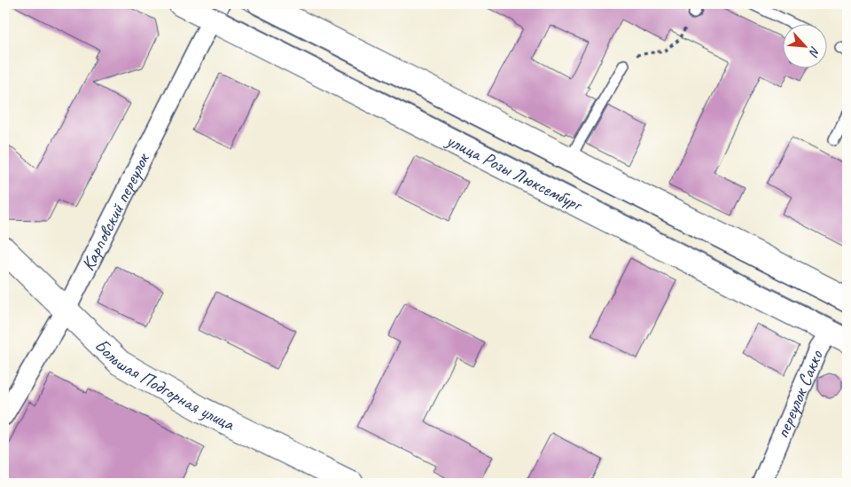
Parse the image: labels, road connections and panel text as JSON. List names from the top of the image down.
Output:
{
  "streets": {
    "main road": ["улица Розы Люксембург", "Большая Подгорная улица", "переулок Сакко"],
    "street": ["Карповский переулок"]
  },
  "crossings": [
    ["улица Розы Люксембург", "Карповский переулок"],
    ["улица Розы Люксембург", "переулок Сакко"],
    ["Карповский переулок", "Большая Подгорная улица"]
  ],
  "north": "bottom right"
}
